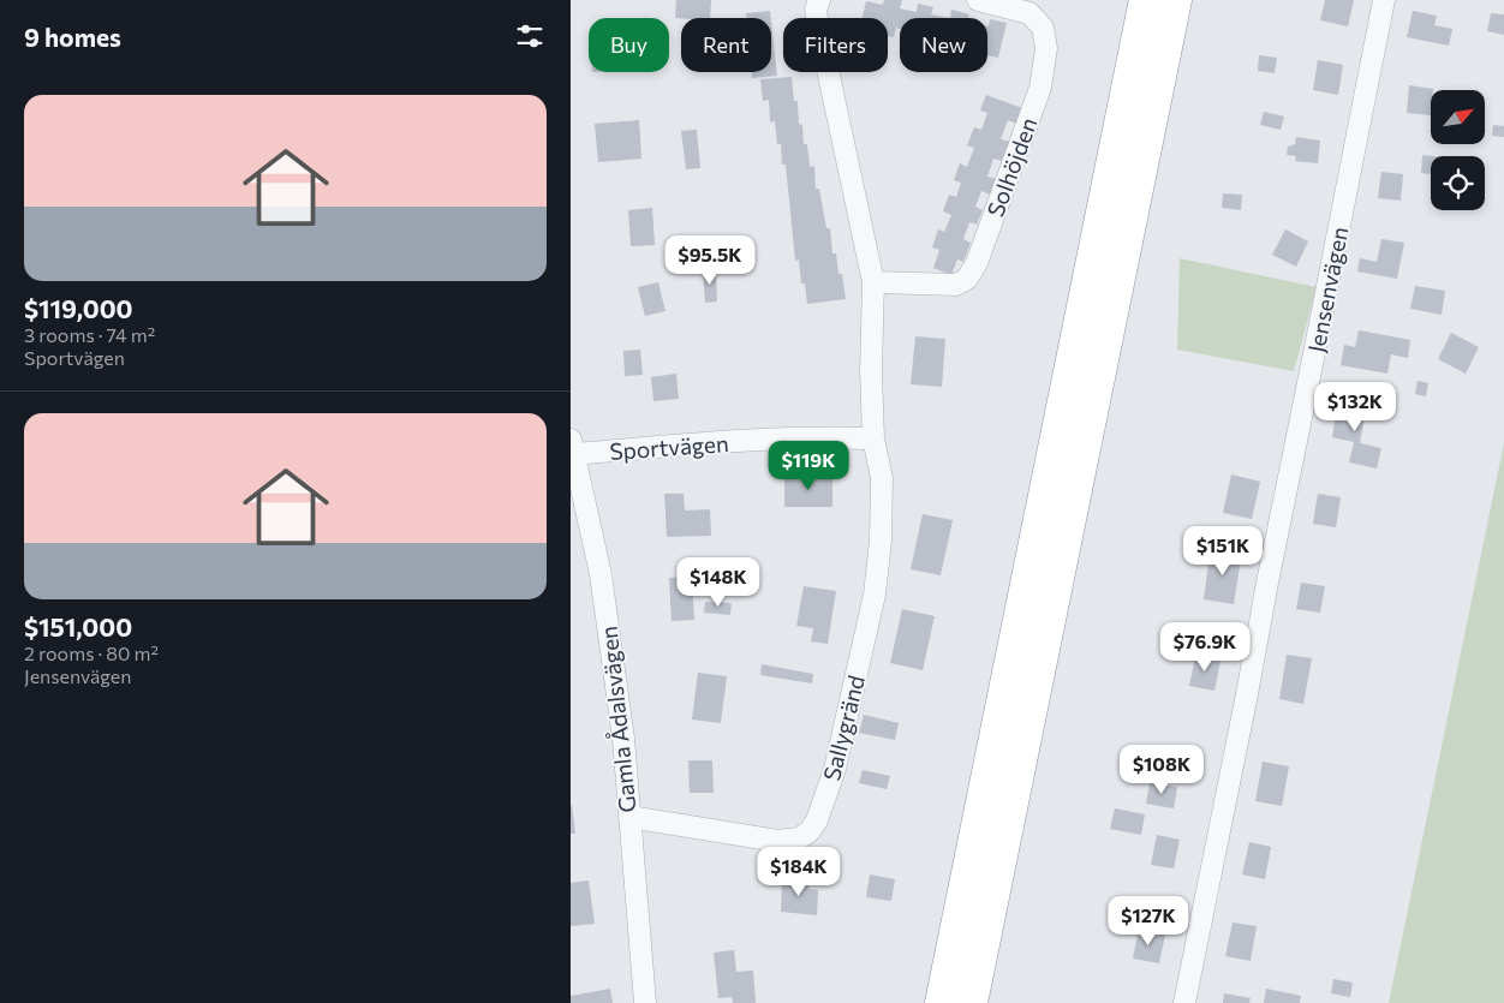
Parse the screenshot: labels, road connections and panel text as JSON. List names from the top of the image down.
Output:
{
  "streets": {
    "street": [
      "Solhöjden",
      "Jensenvägen",
      "Sportvägen",
      "Gamla Ådalsvägen",
      "Sallygränd"
    ]
  },
  "crossings": [
    ["Sportvägen", "Gamla Ådalsvägen"],
    ["Sportvägen", "Sallygränd"],
    ["Gamla Ådalsvägen", "Sallygränd"]
  ],
  "north": "top right",
  "page": {
    "heading": "9 homes",
    "chip": [
      "Buy",
      "Rent",
      "Filters",
      "New"
    ],
    "list": [
      {
        "name": "$119,000",
        "note": "3 rooms · 74 m² · Sportvägen"
      },
      {
        "name": "$151,000",
        "note": "2 rooms · 80 m² · Jensenvägen"
      }
    ],
    "price": [
      "$95.5K",
      "$132K",
      "$119K",
      "$151K",
      "$148K",
      "$76.9K",
      "$108K",
      "$184K",
      "$127K"
    ]
  }
}
